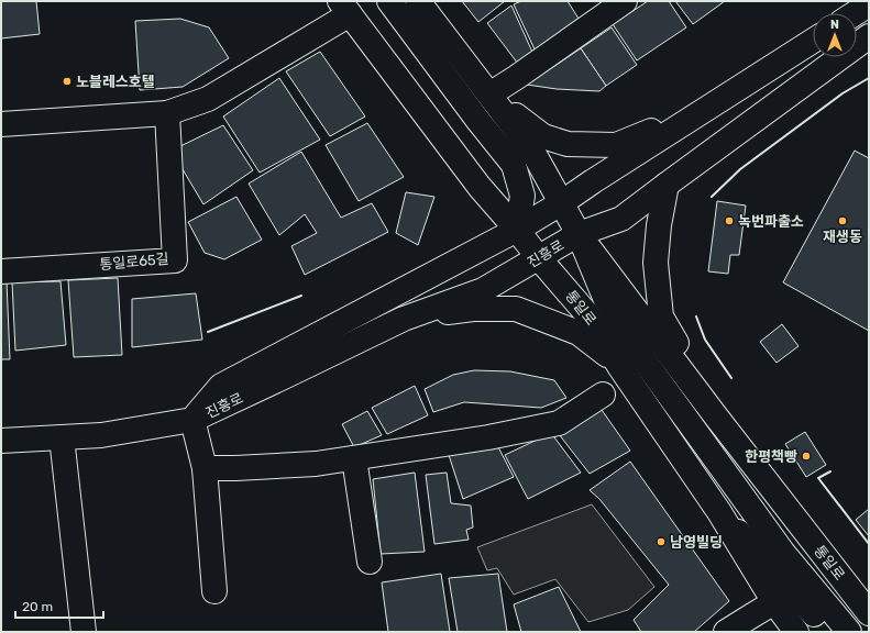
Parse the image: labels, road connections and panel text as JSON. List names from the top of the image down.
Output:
{
  "streets": {
    "main road": ["진흥로", "통일로65길", "통일로"]
  },
  "crossings": [
    ["진흥로", "통일로"]
  ],
  "places": [
    "노블레스호텔",
    "녹번파출소",
    "재생동",
    "한평책빵",
    "남영빌딩"
  ],
  "scale_bar": "20 m",
  "north": "top"
}
